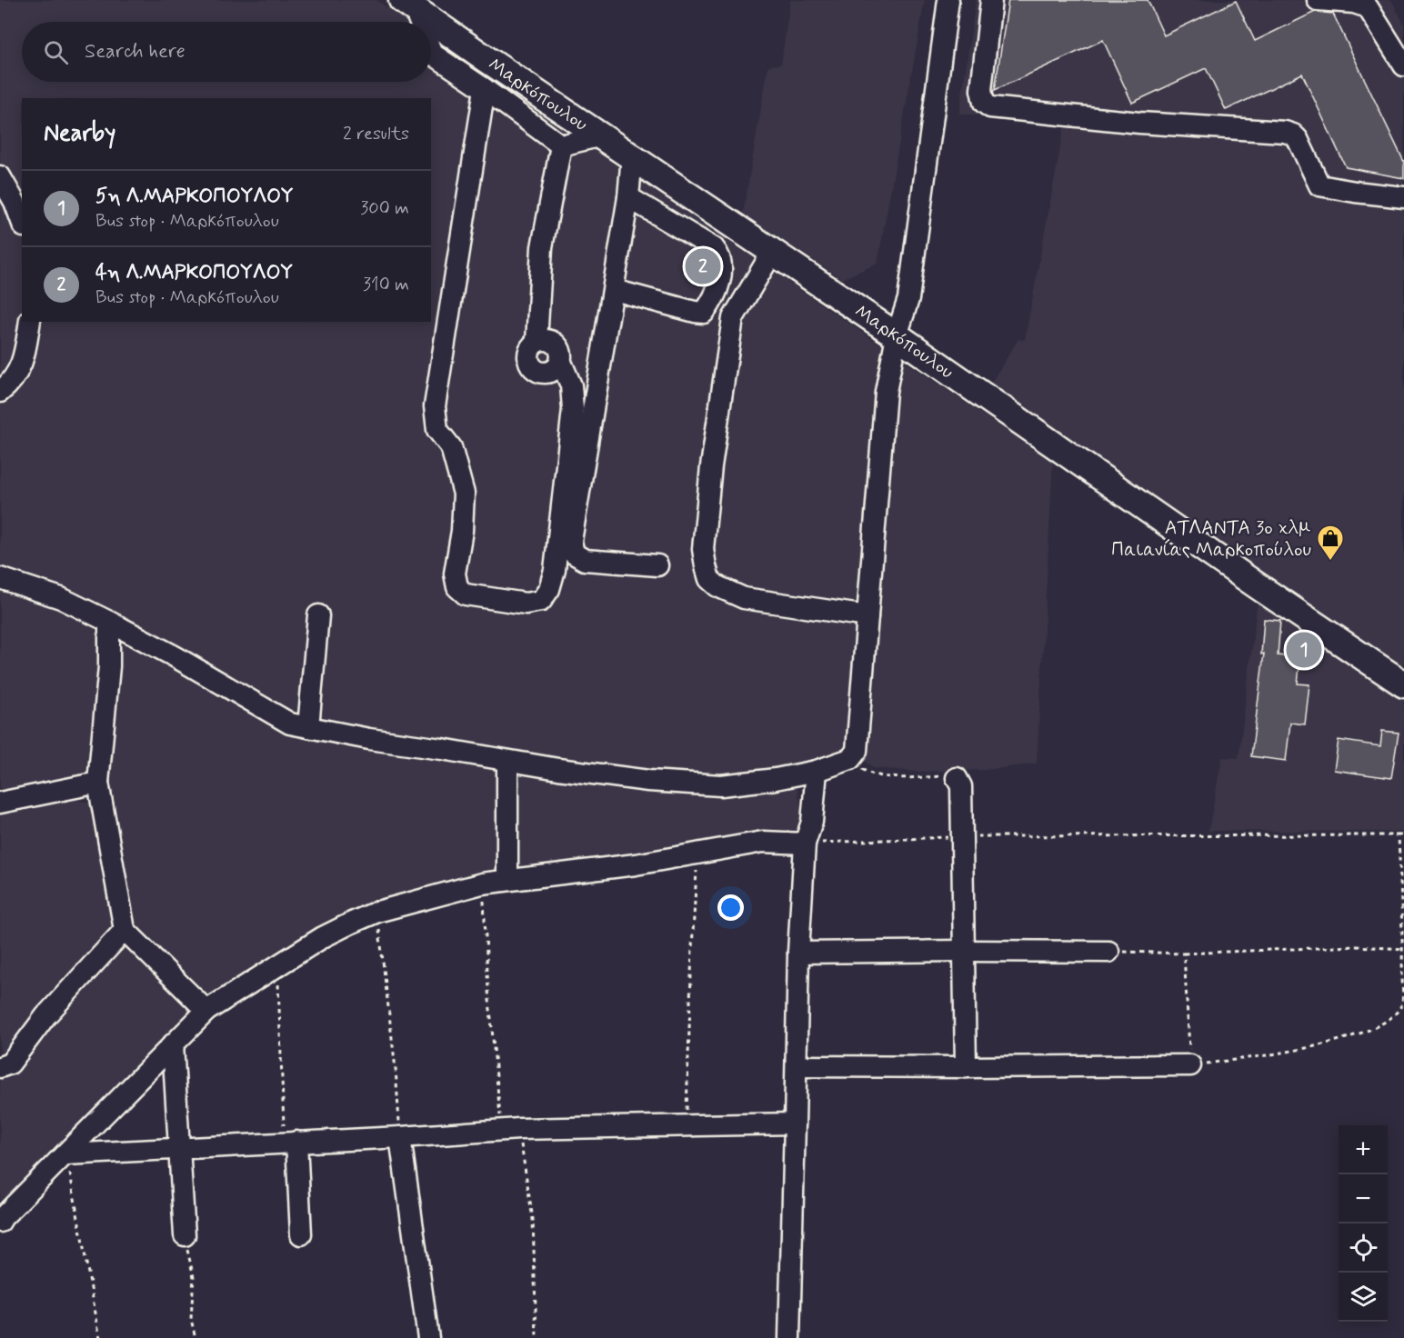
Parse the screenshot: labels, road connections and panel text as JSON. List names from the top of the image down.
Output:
{
  "streets": {
    "main road": ["Μαρκόπουλου"]
  },
  "places": {
    "shop": ["ΑΤΛΑΝΤΑ 3ο χλμ Παιανίας Μαρκοπούλου"]
  },
  "page": {
    "search": "Search here",
    "heading": ["Nearby", "2 results"],
    "list": [
      {
        "mark": "1",
        "name": "5η Λ.ΜΑΡΚΟΠΟΥΛΟΥ",
        "note": "Bus stop · Μαρκόπουλου",
        "value": "300 m"
      },
      {
        "mark": "2",
        "name": "4η Λ.ΜΑΡΚΟΠΟΥΛΟΥ",
        "note": "Bus stop · Μαρκόπουλου",
        "value": "310 m"
      }
    ],
    "pins": ["2", "1"],
    "map_buttons": ["+", "−"]
  }
}
